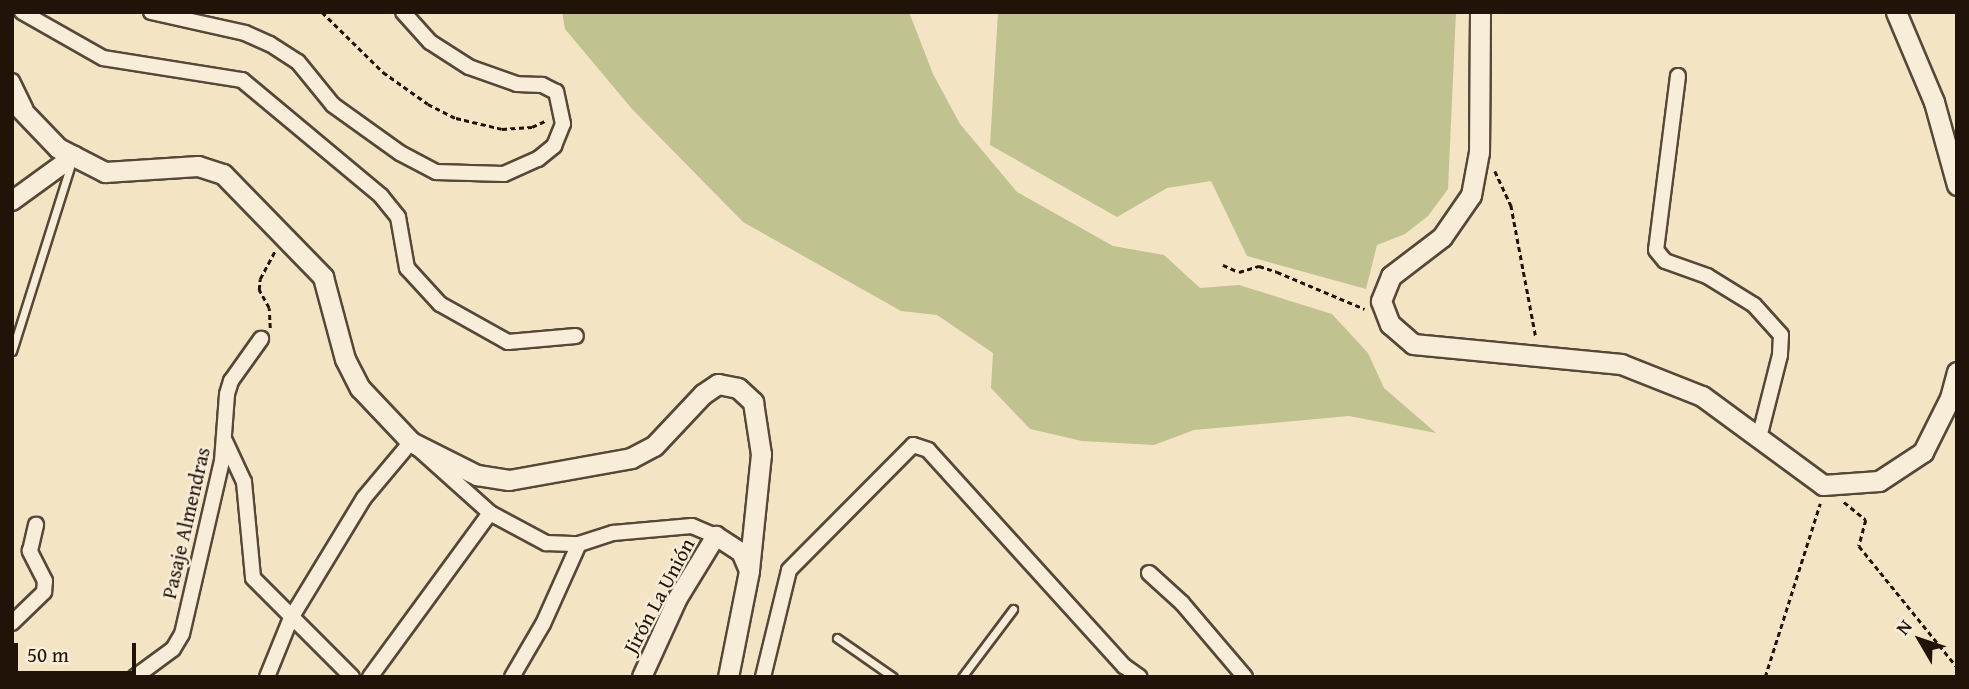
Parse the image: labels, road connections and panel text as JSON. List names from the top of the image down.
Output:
{
  "streets": {
    "street": ["Pasaje Almendras", "Jirón La Unión"]
  },
  "scale_bar": "50 m",
  "north": "top left"
}
